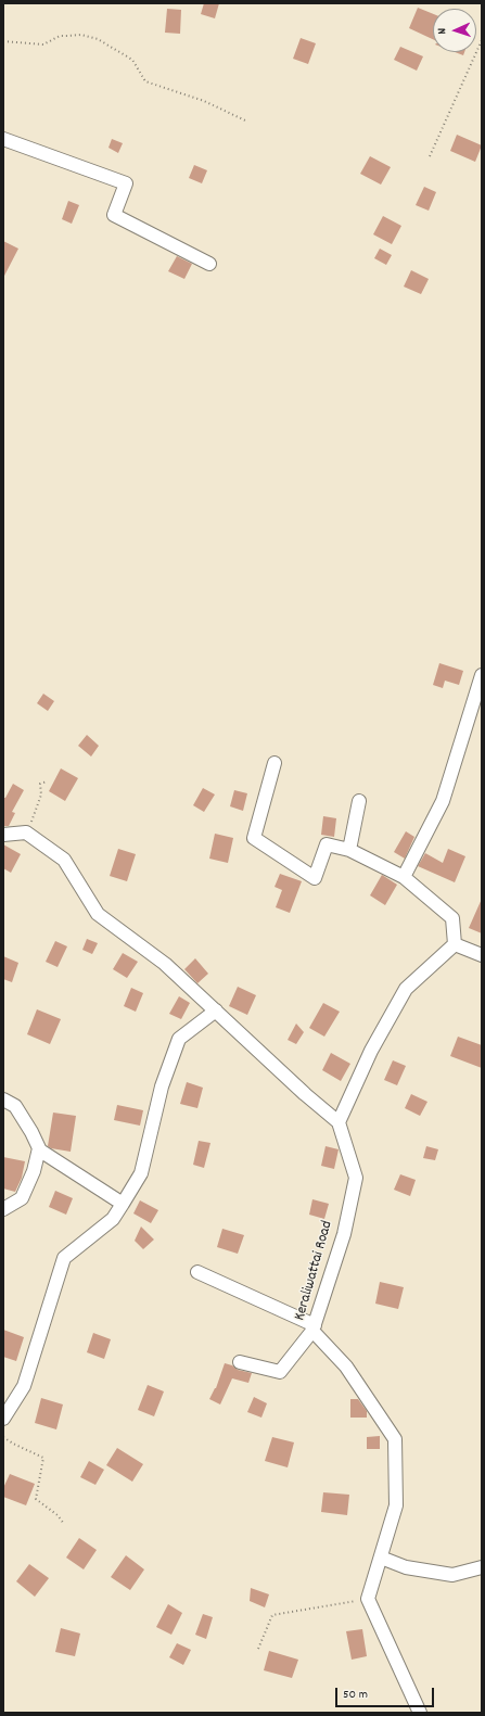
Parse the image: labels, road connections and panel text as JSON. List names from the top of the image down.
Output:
{
  "streets": {
    "street": ["Keraliwattai Road"]
  },
  "scale_bar": "50 m",
  "north": "left"
}
